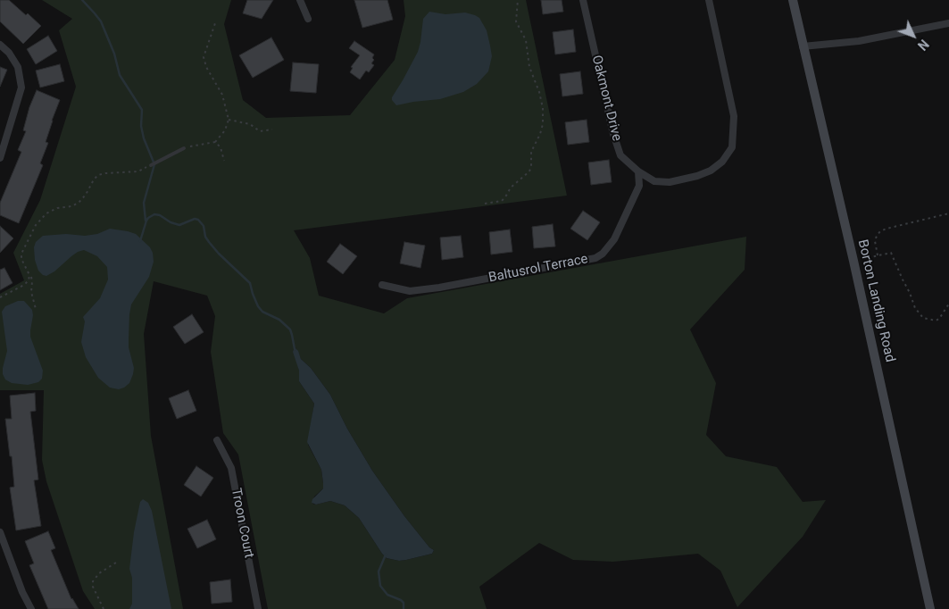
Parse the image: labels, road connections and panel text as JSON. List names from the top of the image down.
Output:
{
  "streets": {
    "street": [
      "Oakmont Drive",
      "Baltusrol Terrace",
      "Borton Landing Road",
      "Troon Court"
    ]
  },
  "crossings": [
    ["Oakmont Drive", "Baltusrol Terrace"]
  ],
  "north": "bottom right"
}
